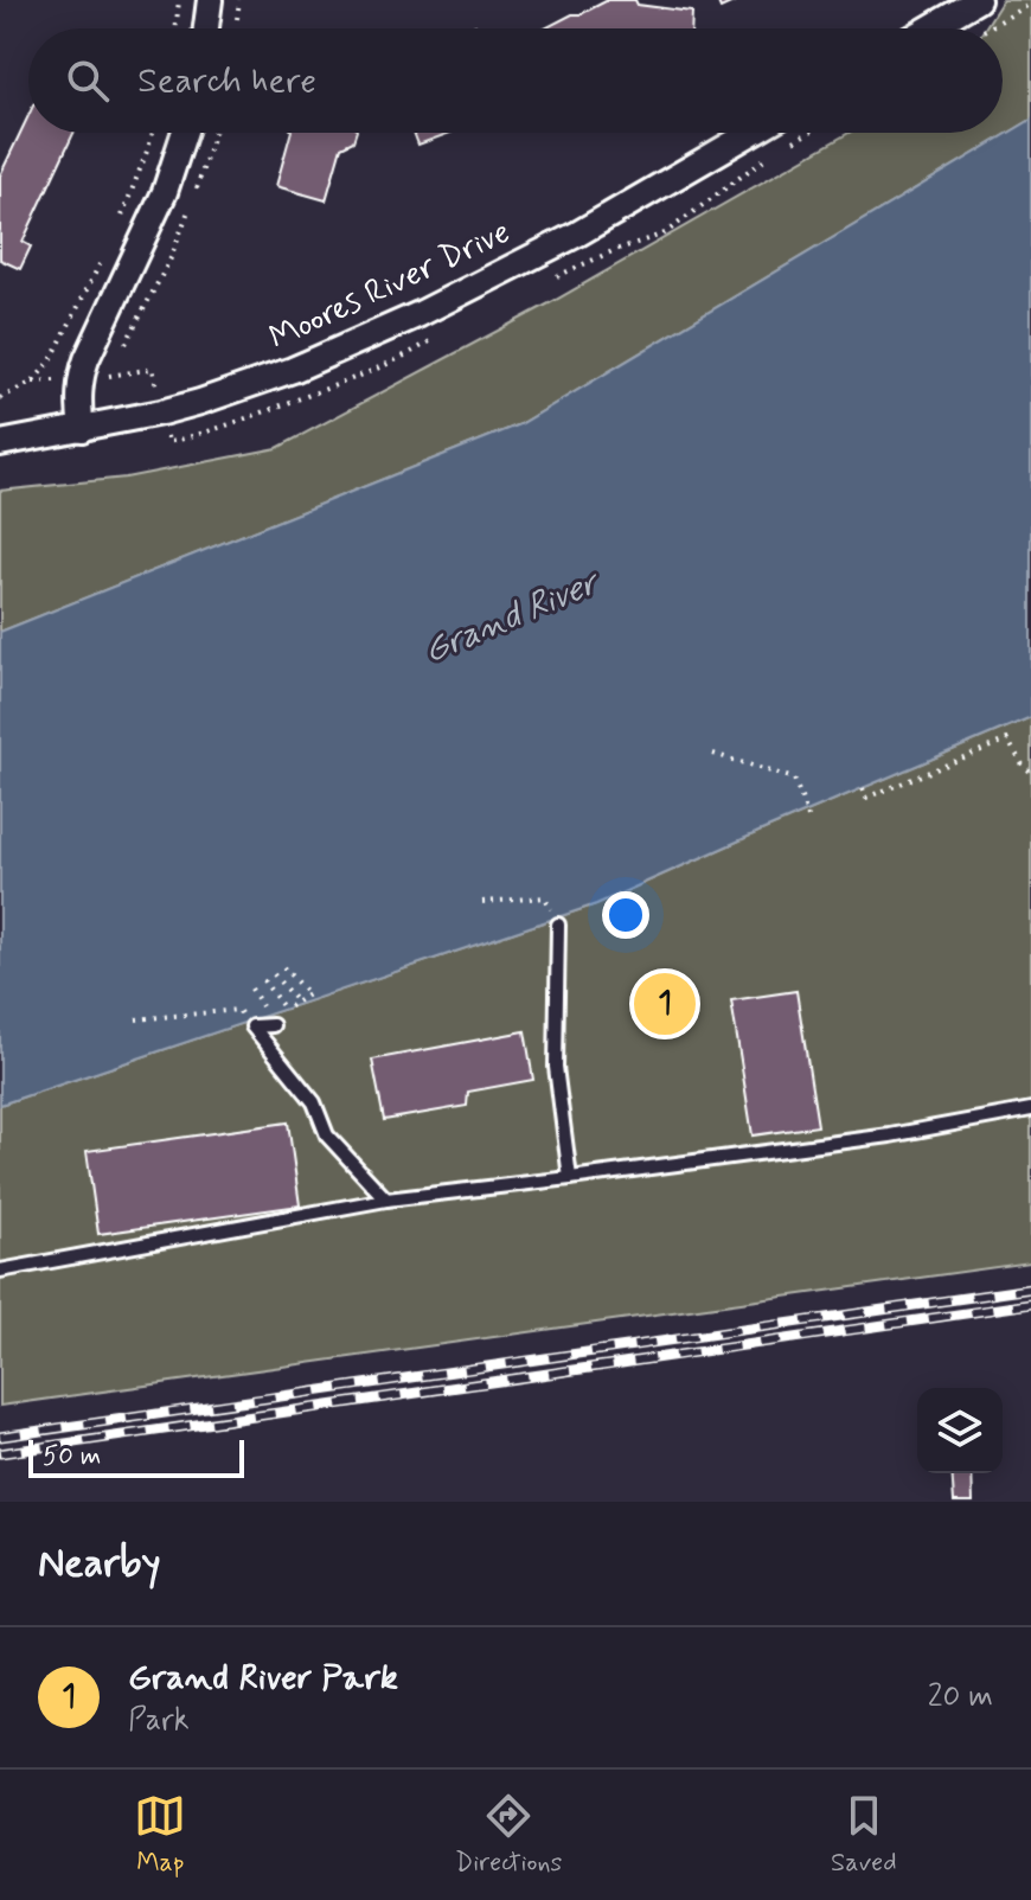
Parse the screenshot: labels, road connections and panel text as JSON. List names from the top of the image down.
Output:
{
  "streets": {
    "street": ["Moores River Drive"]
  },
  "water": ["Grand River"],
  "scale_bar": "50 m",
  "page": {
    "search": "Search here",
    "pins": "1",
    "scale": "50 m",
    "heading": "Nearby",
    "list": [
      {
        "mark": "1",
        "name": "Grand River Park",
        "note": "Park",
        "value": "20 m"
      }
    ],
    "nav": ["Map", "Directions", "Saved"]
  }
}
